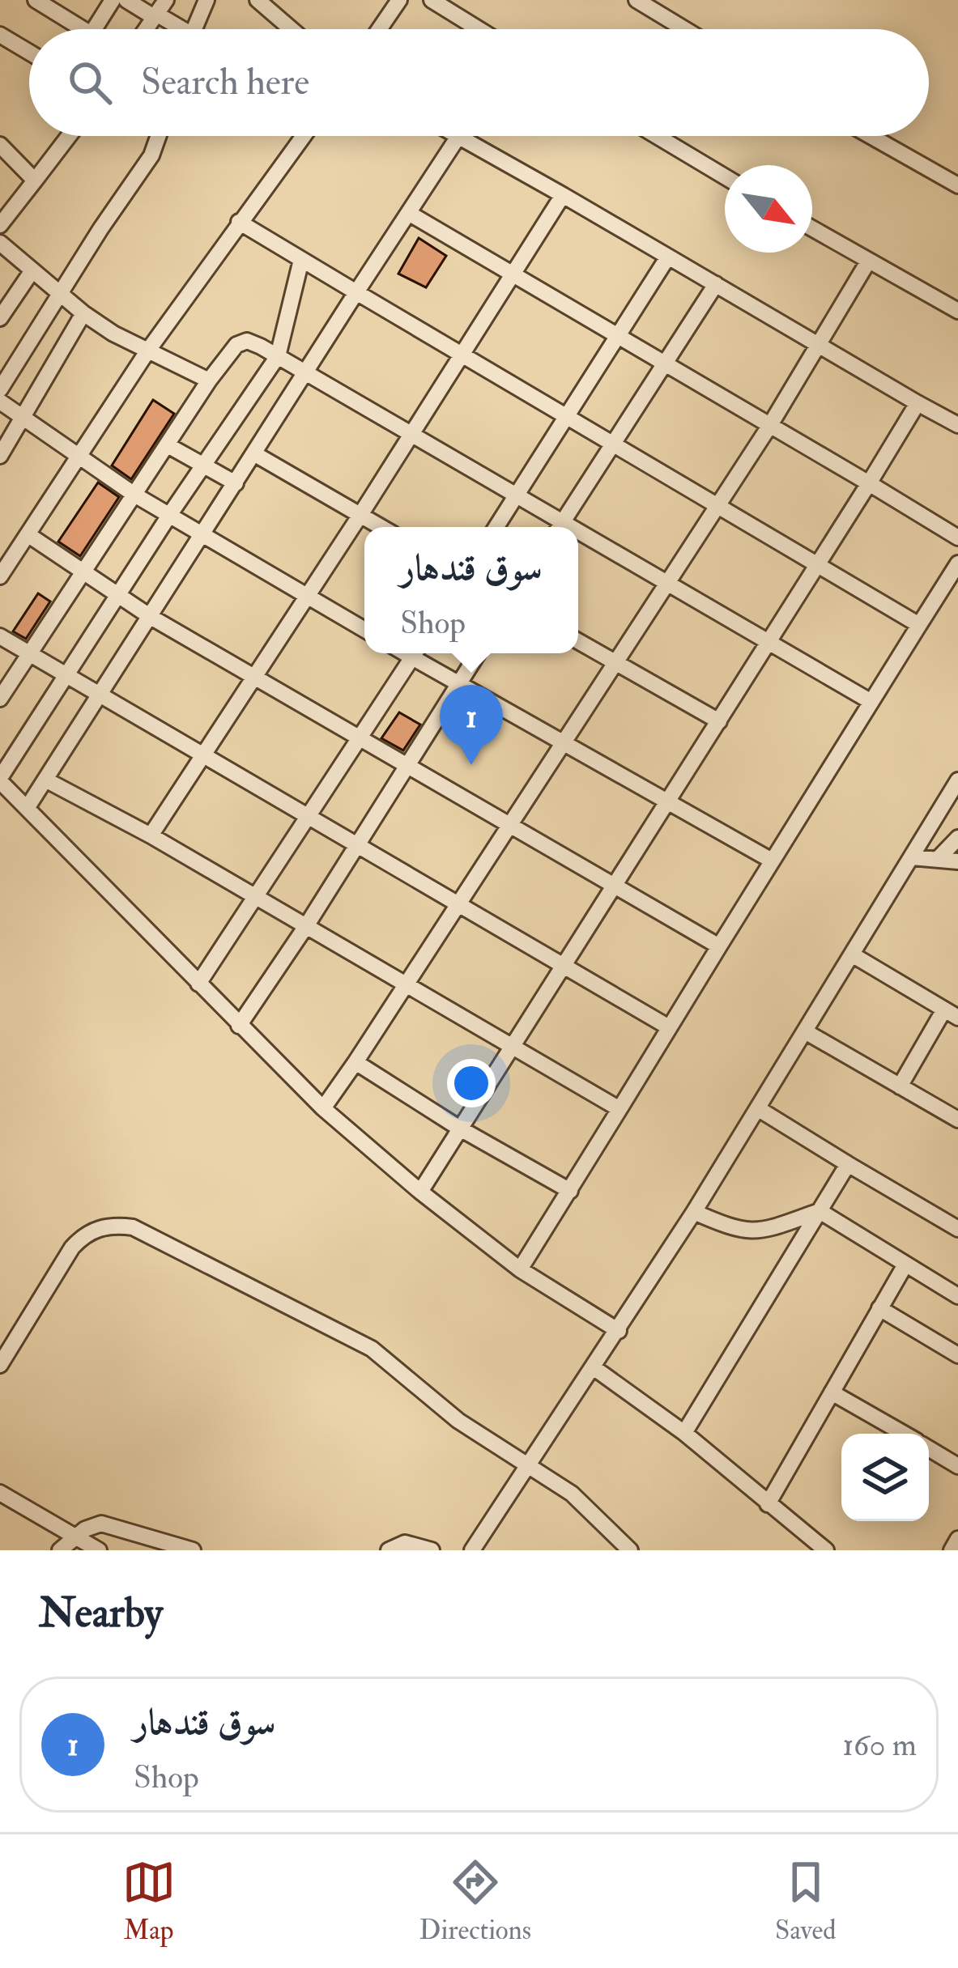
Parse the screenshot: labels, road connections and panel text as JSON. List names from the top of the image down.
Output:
{
  "north": "bottom right",
  "page": {
    "search": "Search here",
    "popup": ["سوق قندهار", "Shop"],
    "pins": "1",
    "heading": "Nearby",
    "list": [
      {
        "mark": "1",
        "name": "سوق قندهار",
        "note": "Shop",
        "value": "160 m"
      }
    ],
    "nav": ["Map", "Directions", "Saved"]
  }
}
